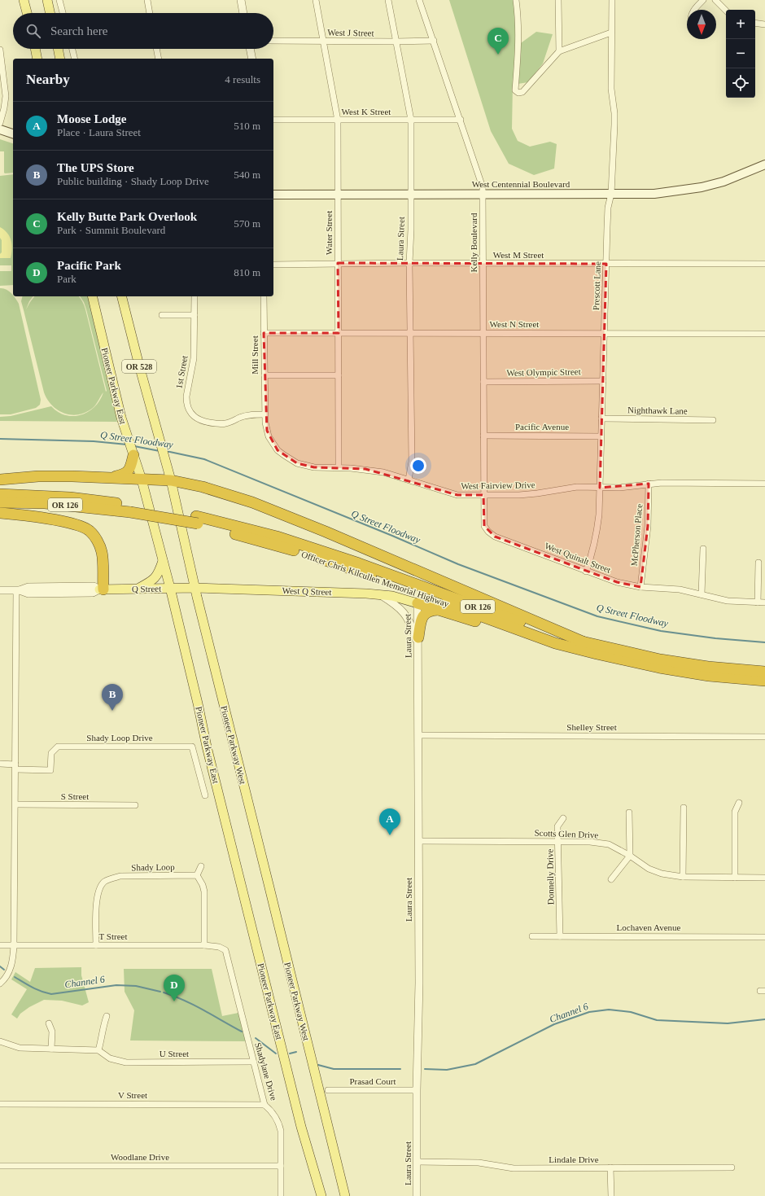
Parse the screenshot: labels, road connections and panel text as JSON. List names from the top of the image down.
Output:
{
  "streets": {
    "highway": ["OR 126", "Officer Chris Kilcullen Memorial Highway"],
    "main road": [
      "West Centennial Boulevard",
      "OR 528",
      "Pioneer Parkway East",
      "Q Street",
      "West Q Street",
      "Pioneer Parkway West"
    ],
    "street": [
      "West J Street",
      "West K Street",
      "Water Street",
      "Laura Street",
      "Kelly Boulevard",
      "West M Street",
      "Prescott Lane",
      "West N Street",
      "Mill Street",
      "1st Street",
      "West Olympic Street",
      "Nighthawk Lane",
      "Pacific Avenue",
      "West Fairview Drive",
      "McPherson Place",
      "West Quinalt Street",
      "Shelley Street",
      "Shady Loop Drive",
      "S Street",
      "Scotts Glen Drive",
      "Shady Loop",
      "Donnelly Drive",
      "Lochaven Avenue",
      "T Street",
      "U Street",
      "Shadylane Drive",
      "Prasad Court",
      "V Street",
      "Woodlane Drive",
      "Lindale Drive"
    ]
  },
  "crossings": [
    ["West J Street", "Water Street"],
    ["West J Street", "Laura Street"],
    ["West J Street", "Kelly Boulevard"],
    ["West K Street", "Water Street"],
    ["West K Street", "Laura Street"],
    ["West K Street", "Kelly Boulevard"],
    ["West Centennial Boulevard", "Water Street"],
    ["West Centennial Boulevard", "Laura Street"],
    ["West Centennial Boulevard", "Kelly Boulevard"],
    ["West Centennial Boulevard", "Prescott Lane"],
    ["Water Street", "West M Street"],
    ["Water Street", "West N Street"],
    ["Water Street", "West Fairview Drive"],
    ["Laura Street", "West M Street"],
    ["Laura Street", "West N Street"],
    ["Laura Street", "West Fairview Drive"],
    ["Laura Street", "West Q Street"],
    ["Laura Street", "Shelley Street"],
    ["Laura Street", "Scotts Glen Drive"],
    ["Laura Street", "Prasad Court"],
    ["Laura Street", "Lindale Drive"],
    ["Kelly Boulevard", "West M Street"],
    ["Kelly Boulevard", "West N Street"],
    ["Kelly Boulevard", "West Olympic Street"],
    ["Kelly Boulevard", "Pacific Avenue"],
    ["Kelly Boulevard", "West Fairview Drive"],
    ["Kelly Boulevard", "West Quinalt Street"],
    ["West M Street", "Prescott Lane"],
    ["Prescott Lane", "West N Street"],
    ["Prescott Lane", "West Olympic Street"],
    ["Prescott Lane", "Nighthawk Lane"],
    ["Prescott Lane", "Pacific Avenue"],
    ["Prescott Lane", "West Fairview Drive"],
    ["Prescott Lane", "West Quinalt Street"],
    ["West N Street", "Mill Street"],
    ["Mill Street", "1st Street"],
    ["Mill Street", "West Fairview Drive"],
    ["1st Street", "West Fairview Drive"],
    ["Pioneer Parkway East", "Q Street"],
    ["West Fairview Drive", "McPherson Place"],
    ["West Fairview Drive", "West Quinalt Street"],
    ["McPherson Place", "West Quinalt Street"],
    ["Q Street", "West Q Street"],
    ["Q Street", "Pioneer Parkway West"],
    ["West Q Street", "Pioneer Parkway West"],
    ["Scotts Glen Drive", "Donnelly Drive"],
    ["Shady Loop", "T Street"],
    ["Donnelly Drive", "Lochaven Avenue"],
    ["T Street", "Shadylane Drive"],
    ["U Street", "Shadylane Drive"],
    ["Shadylane Drive", "V Street"],
    ["Shadylane Drive", "Woodlane Drive"]
  ],
  "water": ["Q Street Floodway", "Channel 6"],
  "north": "bottom",
  "page": {
    "map_buttons": ["+", "−"],
    "search": "Search here",
    "pins": [
      "C",
      "B",
      "A",
      "D"
    ],
    "heading": ["Nearby", "4 results"],
    "list": [
      {
        "mark": "A",
        "name": "Moose Lodge",
        "note": "Place · Laura Street",
        "value": "510 m"
      },
      {
        "mark": "B",
        "name": "The UPS Store",
        "note": "Public building · Shady Loop Drive",
        "value": "540 m"
      },
      {
        "mark": "C",
        "name": "Kelly Butte Park Overlook",
        "note": "Park · Summit Boulevard",
        "value": "570 m"
      },
      {
        "mark": "D",
        "name": "Pacific Park",
        "note": "Park",
        "value": "810 m"
      }
    ]
  }
}
